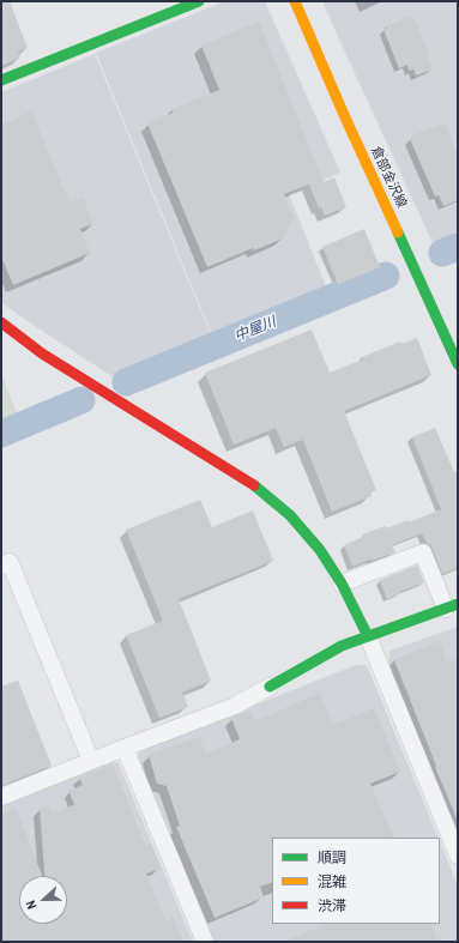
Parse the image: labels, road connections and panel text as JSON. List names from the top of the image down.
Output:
{
  "streets": {
    "street": ["倉部金沢線"]
  },
  "water": ["中屋川"],
  "legend": ["順調", "混雑", "渋滞"],
  "north": "left"
}
